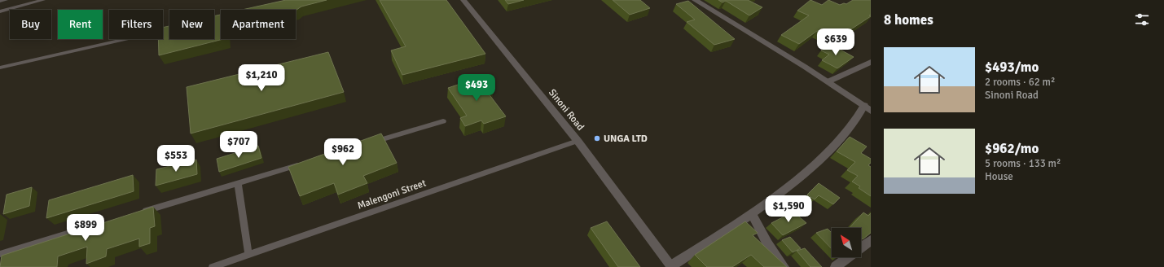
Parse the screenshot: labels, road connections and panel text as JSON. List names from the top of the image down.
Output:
{
  "streets": {
    "street": ["Sinoni Road"],
    "lane": ["Malengoni Street"]
  },
  "crossings": [
    ["Sinoni Road", "Malengoni Street"]
  ],
  "places": ["UNGA LTD"],
  "north": "top left",
  "page": {
    "heading": "8 homes",
    "chip": [
      "Buy",
      "Rent",
      "Filters",
      "New",
      "Apartment"
    ],
    "price": [
      "$639",
      "$1,210",
      "$493",
      "$707",
      "$962",
      "$553",
      "$1,590",
      "$899"
    ],
    "list": [
      {
        "name": "$493/mo",
        "note": "2 rooms · 62 m² · Sinoni Road"
      },
      {
        "name": "$962/mo",
        "note": "5 rooms · 133 m² · House"
      }
    ]
  }
}
